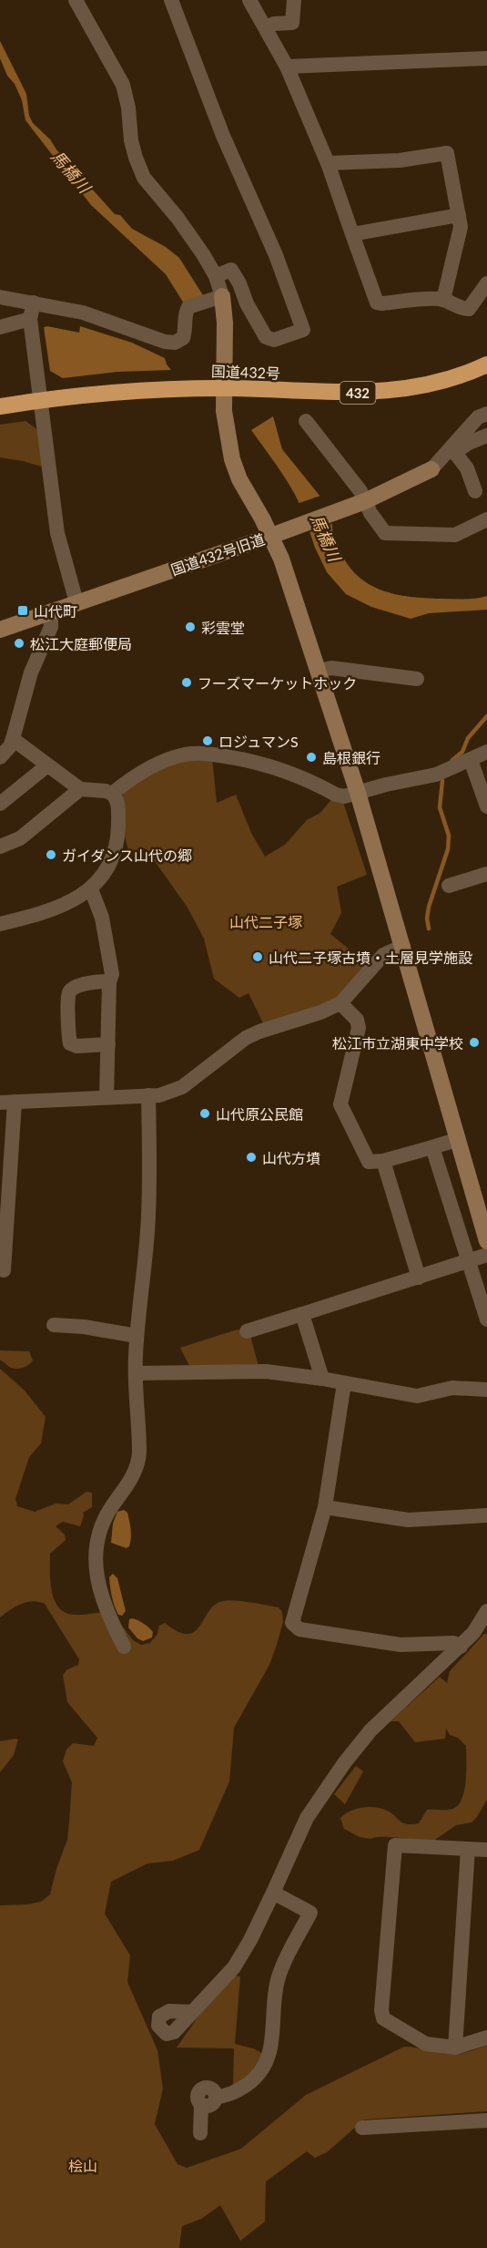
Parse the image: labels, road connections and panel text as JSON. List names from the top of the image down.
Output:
{
  "streets": {
    "highway": ["国道432号", "432"],
    "street": ["国道432号旧道"]
  },
  "water": ["馬橋川"],
  "parks": ["山代二子塚", "桧山"],
  "places": {
    "transit": ["山代町"],
    "other": [
      "彩雲堂",
      "松江大庭郵便局",
      "フーズマーケットホック",
      "ロジュマンS",
      "島根銀行",
      "ガイダンス山代の郷",
      "山代二子塚古墳・土層見学施設",
      "松江市立湖東中学校",
      "山代原公民館",
      "山代方墳"
    ]
  }
}
